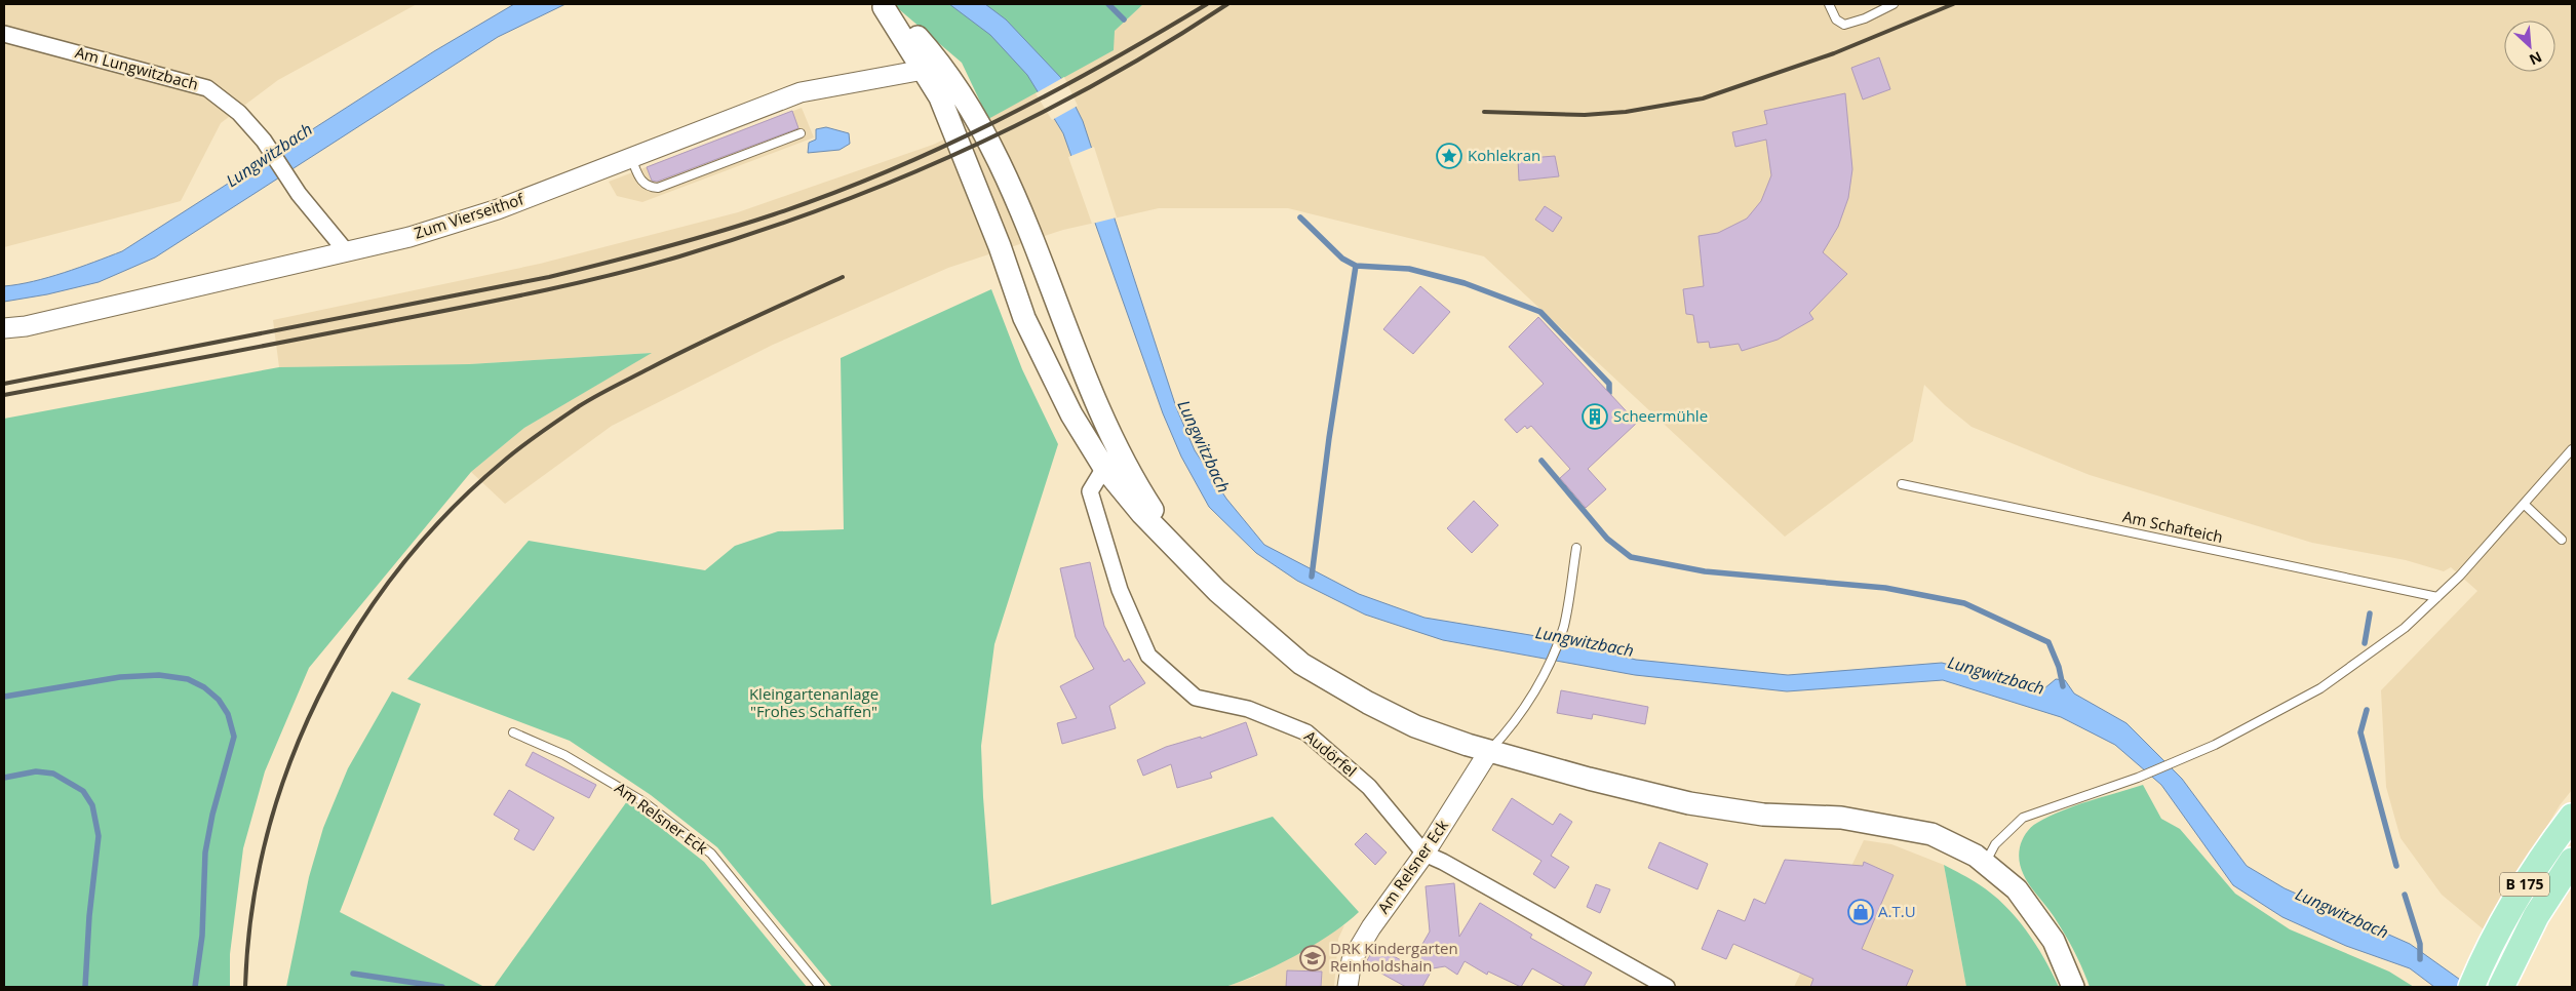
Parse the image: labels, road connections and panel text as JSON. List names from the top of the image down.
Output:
{
  "streets": {
    "main road": ["B 175"],
    "street": [
      "Am Lungwitzbach",
      "Zum Vierseithof",
      "Audörfel",
      "Am Relsner Eck"
    ],
    "lane": ["Am Schafteich"]
  },
  "crossings": [
    ["Am Lungwitzbach", "Zum Vierseithof"],
    ["Audörfel", "Am Relsner Eck"]
  ],
  "water": ["Lungwitzbach"],
  "parks": ["Kleingartenanlage \"Frohes Schaffen\""],
  "places": {
    "place": ["Kohlekran"],
    "building": ["Scheermühle"],
    "shop": ["A.T.U"],
    "school or university": ["DRK Kindergarten Reinholdshain"]
  },
  "north": "bottom right"
}
